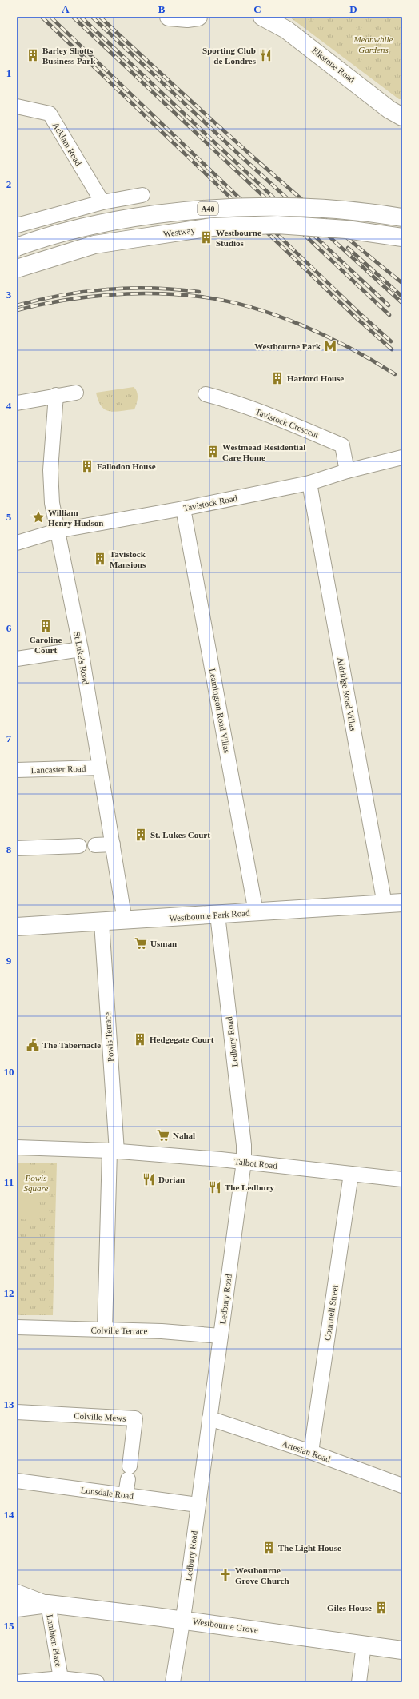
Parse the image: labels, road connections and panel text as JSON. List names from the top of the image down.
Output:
{
  "streets": {
    "main road": [
      "Elkstone Road",
      "A40",
      "Westway",
      "Westbourne Park Road",
      "Westbourne Grove"
    ],
    "street": [
      "Acklam Road",
      "Tavistock Crescent",
      "Tavistock Road",
      "St Luke's Road",
      "Aldridge Road Villas",
      "Leamington Road Villas",
      "Lancaster Road",
      "Powis Terrace",
      "Ledbury Road",
      "Talbot Road",
      "Courtnell Street",
      "Colville Terrace",
      "Colville Mews",
      "Artesian Road",
      "Lonsdale Road",
      "Lambton Place"
    ]
  },
  "crossings": [
    ["Tavistock Crescent", "Tavistock Road"],
    ["Tavistock Road", "St Luke's Road"],
    ["Tavistock Road", "Aldridge Road Villas"],
    ["Tavistock Road", "Leamington Road Villas"],
    ["St Luke's Road", "Lancaster Road"],
    ["St Luke's Road", "Westbourne Park Road"],
    ["Aldridge Road Villas", "Westbourne Park Road"],
    ["Leamington Road Villas", "Westbourne Park Road"],
    ["Westbourne Park Road", "Powis Terrace"],
    ["Westbourne Park Road", "Ledbury Road"],
    ["Powis Terrace", "Talbot Road"],
    ["Ledbury Road", "Talbot Road"],
    ["Ledbury Road", "Colville Terrace"],
    ["Ledbury Road", "Artesian Road"],
    ["Ledbury Road", "Lonsdale Road"],
    ["Ledbury Road", "Westbourne Grove"],
    ["Talbot Road", "Courtnell Street"],
    ["Courtnell Street", "Artesian Road"],
    ["Colville Mews", "Lonsdale Road"],
    ["Westbourne Grove", "Lambton Place"]
  ],
  "parks": ["Meanwhile Gardens", "Powis Square"],
  "places": {
    "building": [
      "Barley Shotts Business Park",
      "Westbourne Studios",
      "Harford House",
      "Westmead Residential Care Home",
      "Fallodon House",
      "Tavistock Mansions",
      "Caroline Court",
      "St. Lukes Court",
      "Hedgegate Court",
      "The Light House",
      "Giles House"
    ],
    "restaurant": ["Sporting Club de Londres", "Dorian", "The Ledbury"],
    "metro station": ["Westbourne Park"],
    "place": ["William Henry Hudson"],
    "supermarket": ["Usman", "Nahal"],
    "public building": ["The Tabernacle"],
    "church": ["Westbourne Grove Church"]
  },
  "grid": {
    "columns": [
      "A",
      "B",
      "C",
      "D"
    ],
    "rows": [
      "1",
      "2",
      "3",
      "4",
      "5",
      "6",
      "7",
      "8",
      "9",
      "10",
      "11",
      "12",
      "13",
      "14",
      "15"
    ]
  }
}
